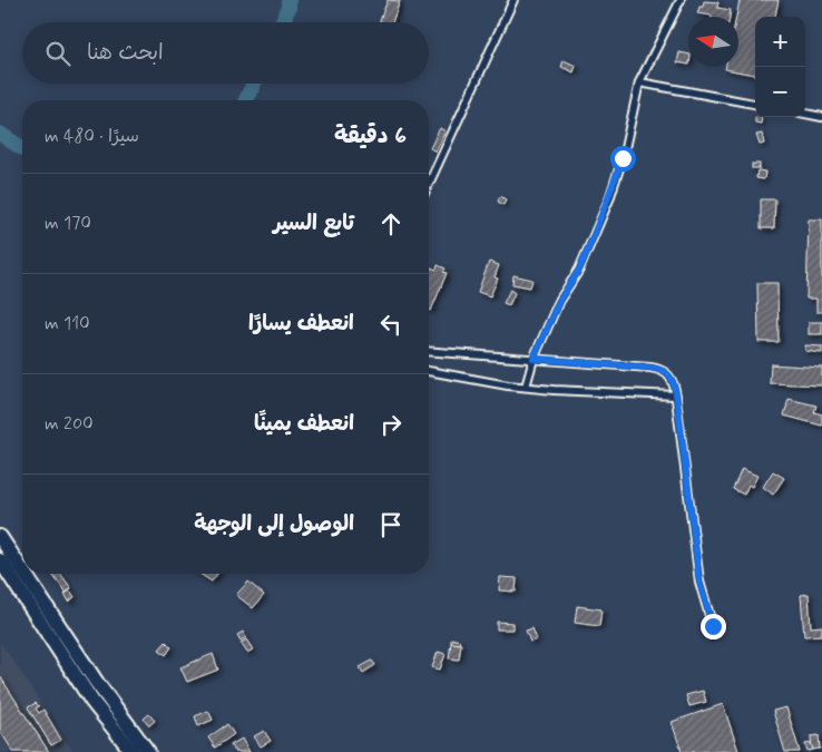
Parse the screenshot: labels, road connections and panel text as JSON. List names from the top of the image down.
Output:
{
  "north": "left",
  "page": {
    "map_buttons": ["+", "−"],
    "search": "ابحث هنا",
    "heading": ["6 دقيقة", "سيرًا · 480 m"],
    "list": [
      ["تابع السير", "170 m"],
      ["انعطف يسارًا", "110 m"],
      ["انعطف يمينًا", "200 m"],
      "الوصول إلى الوجهة"
    ]
  }
}
